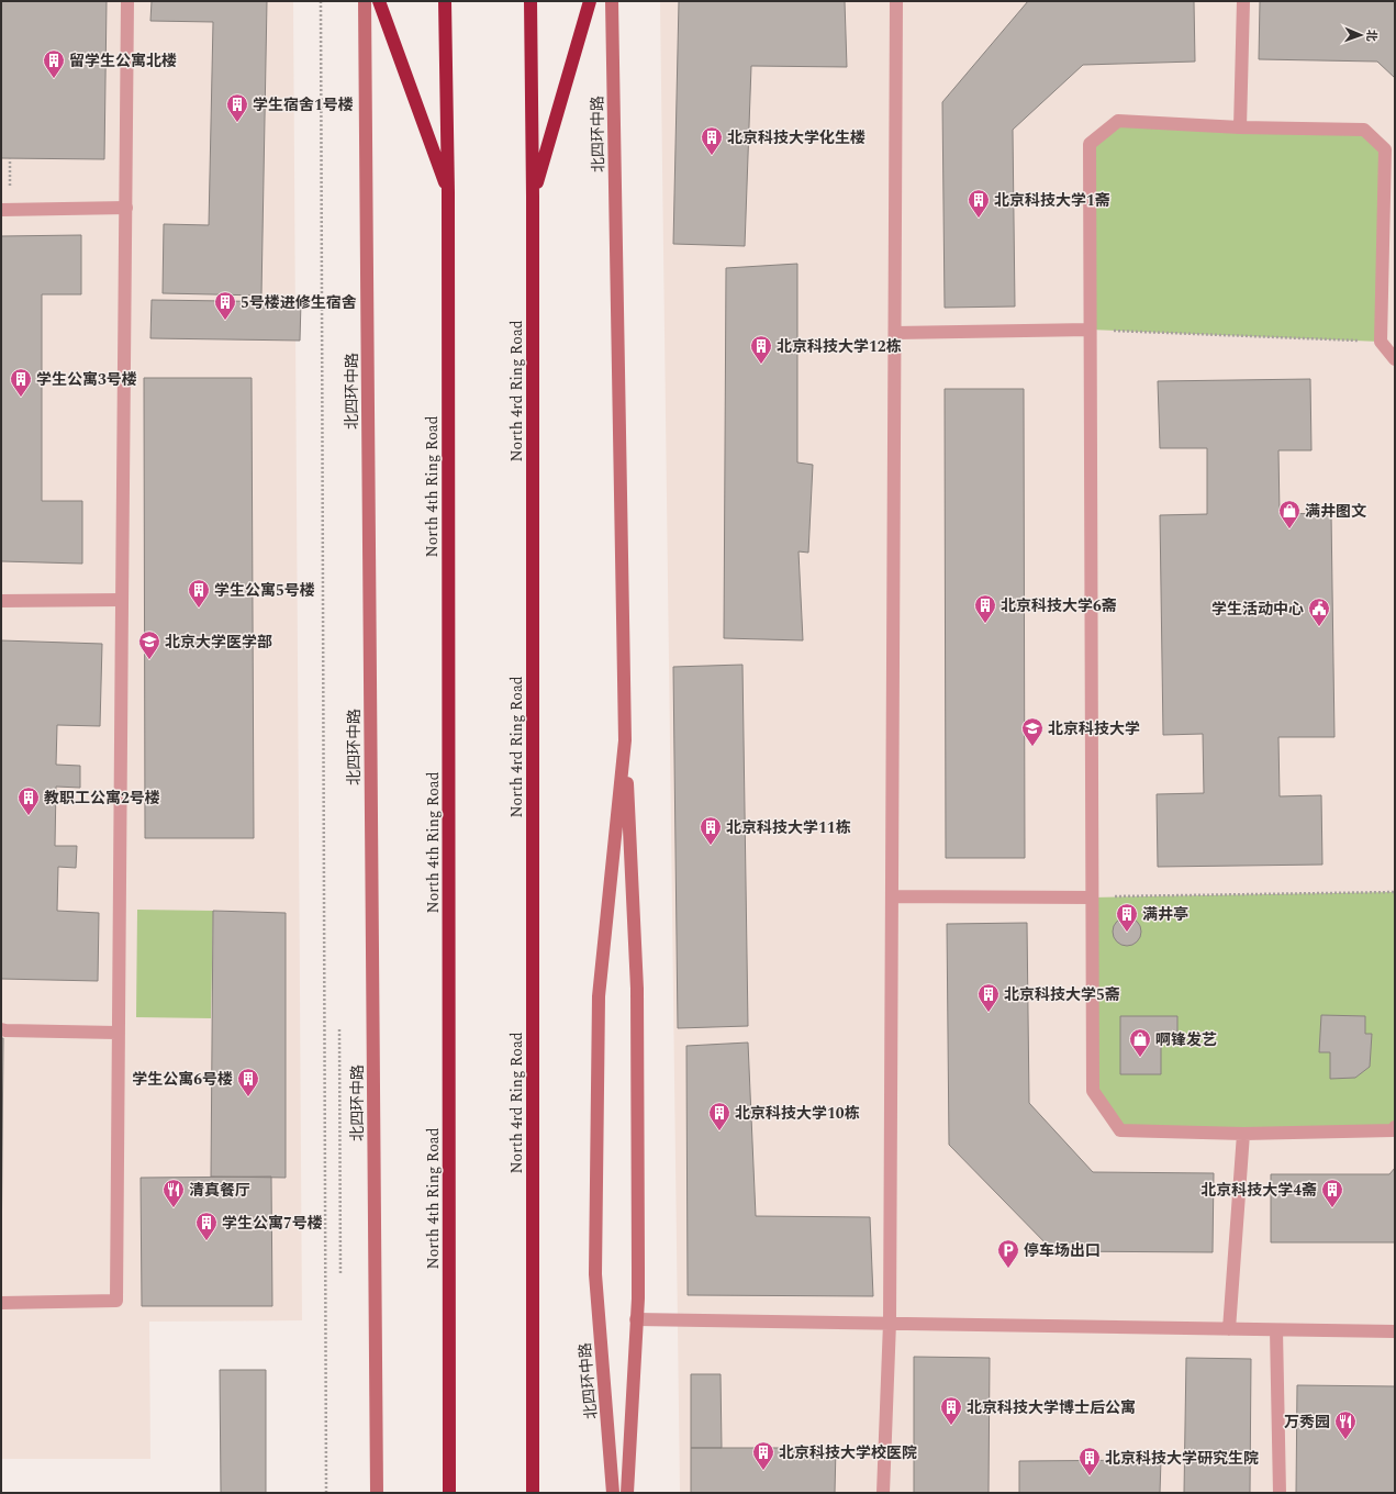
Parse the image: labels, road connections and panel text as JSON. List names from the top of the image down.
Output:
{
  "streets": {
    "highway": ["North 4rd Ring Road", "North 4th Ring Road"],
    "street": ["北四环中路"]
  },
  "places": {
    "building": [
      "留学生公寓北楼",
      "学生宿舍1号楼",
      "北京科技大学化生楼",
      "北京科技大学1斋",
      "5号楼进修生宿舍",
      "北京科技大学12栋",
      "学生公寓3号楼",
      "学生公寓5号楼",
      "北京科技大学6斋",
      "教职工公寓2号楼",
      "北京科技大学11栋",
      "满井亭",
      "北京科技大学5斋",
      "学生公寓6号楼",
      "北京科技大学10栋",
      "北京科技大学4斋",
      "学生公寓7号楼",
      "北京科技大学博士后公寓",
      "北京科技大学校医院",
      "北京科技大学研究生院"
    ],
    "shop": ["满井图文", "啊锋发艺"],
    "public building": ["学生活动中心"],
    "school or university": ["北京大学医学部", "北京科技大学"],
    "restaurant": ["清真餐厅", "万秀园"],
    "parking": ["停车场出口"]
  },
  "north": "right"
}
